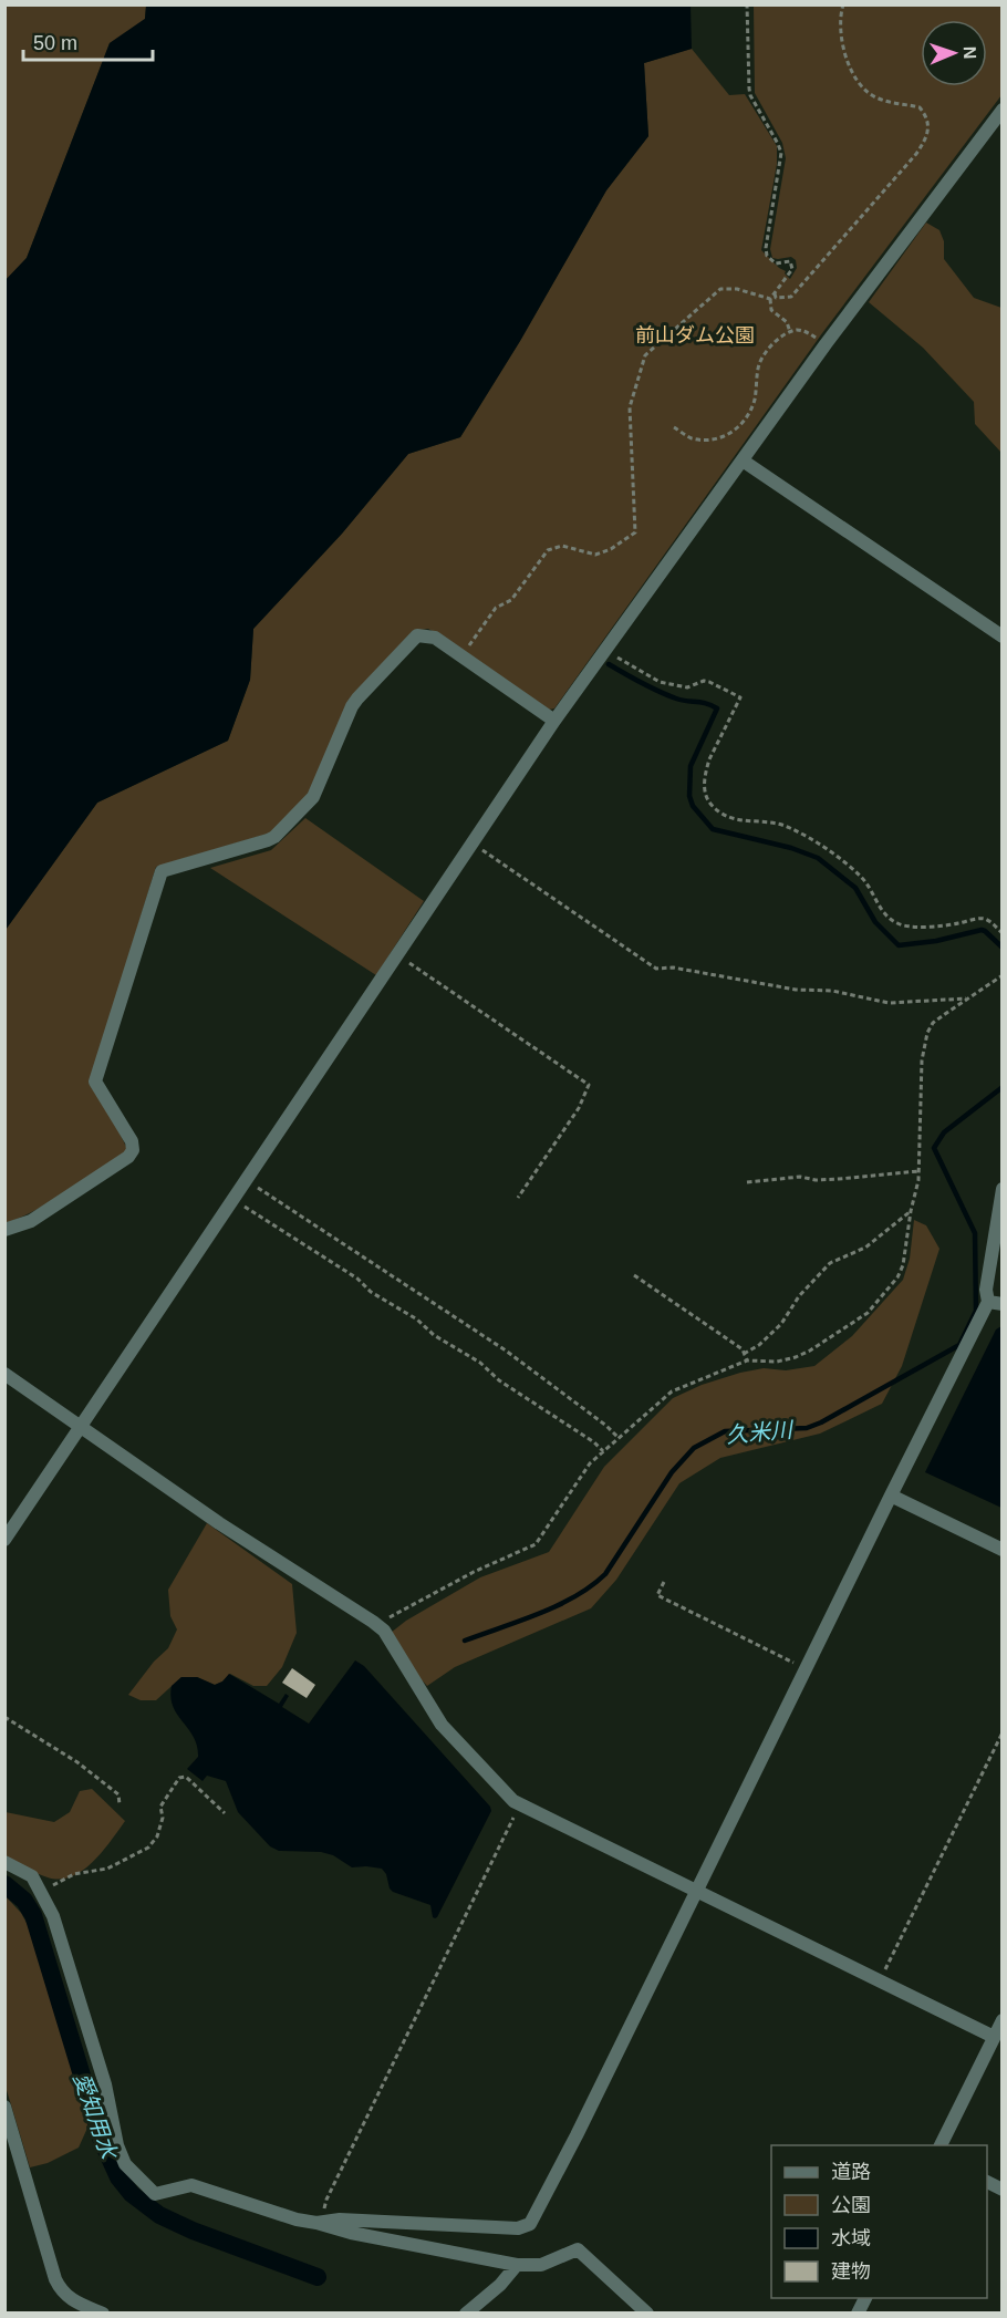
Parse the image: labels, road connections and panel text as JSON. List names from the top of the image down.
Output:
{
  "water": ["久米川", "愛知用水"],
  "parks": ["前山ダム公園"],
  "legend": [
    "道路",
    "公園",
    "水域",
    "建物"
  ],
  "scale_bar": "50 m",
  "north": "right"
}
